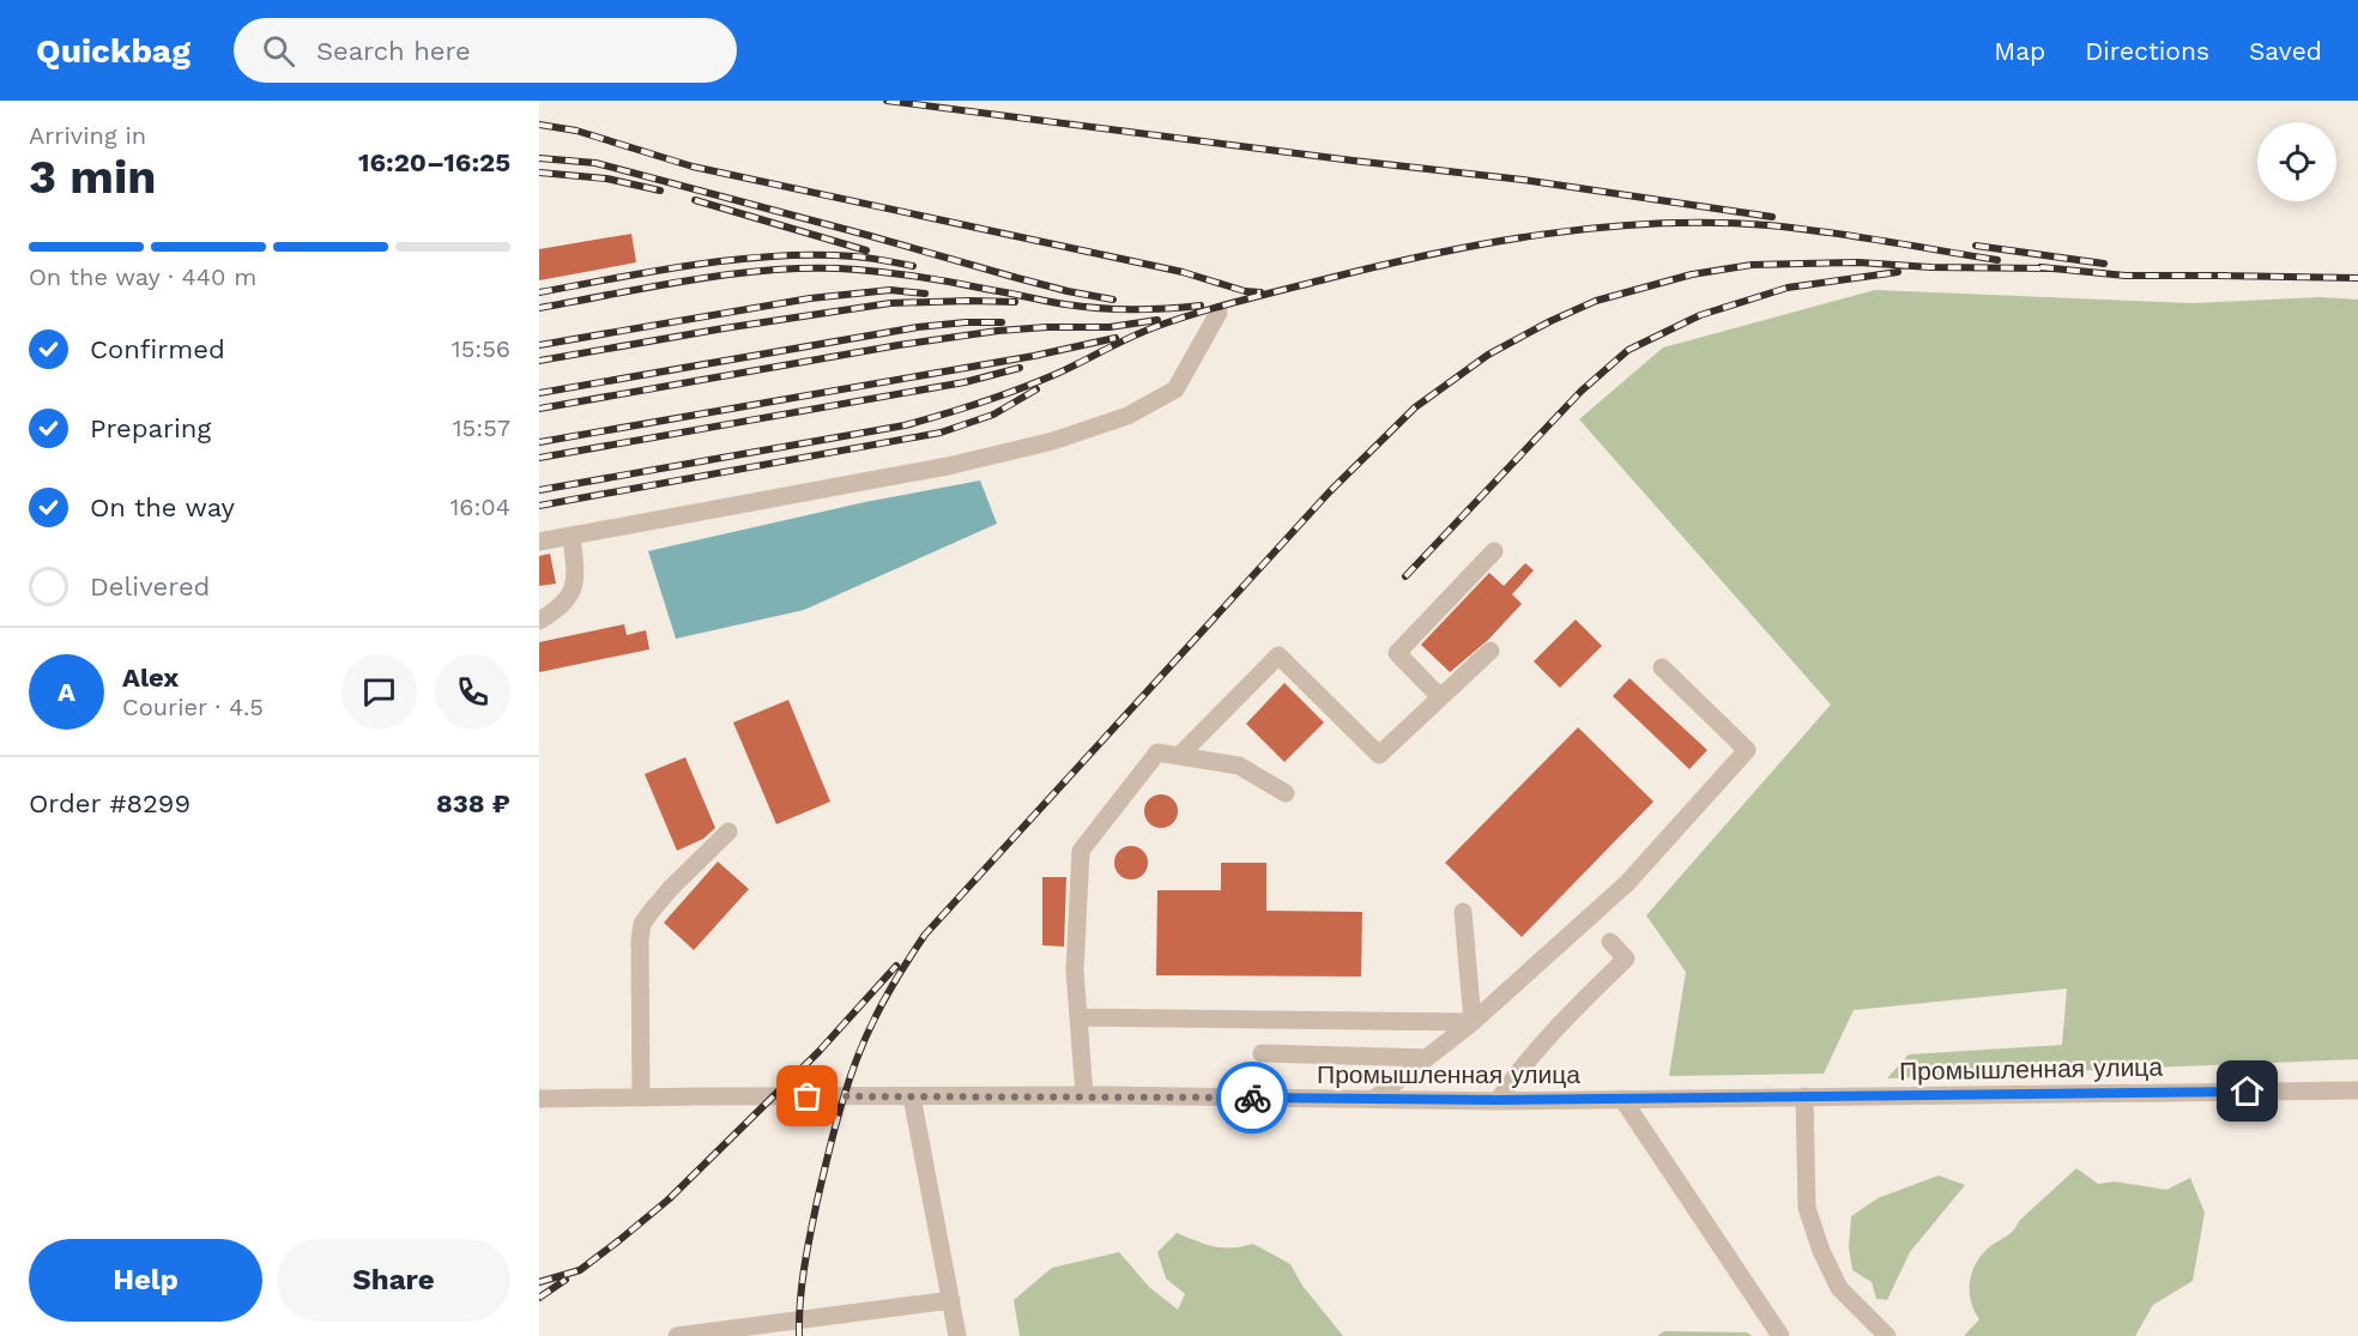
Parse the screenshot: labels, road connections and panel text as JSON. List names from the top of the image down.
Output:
{
  "streets": {
    "street": ["Промышленная улица"]
  },
  "page": {
    "header": "Quickbag",
    "search": "Search here",
    "nav": ["Map", "Directions", "Saved"],
    "heading": ["3 min", "Arriving in", "16:20–16:25"],
    "panel": [
      "Alex",
      "Courier · 4.5",
      "Order #8299",
      "838 ₽"
    ],
    "bar": "On the way · 440 m",
    "list": [
      ["Confirmed", "15:56"],
      ["Preparing", "15:57"],
      ["On the way", "16:04"],
      "Delivered"
    ],
    "round": "A",
    "buttons": ["Help", "Share"]
  }
}
